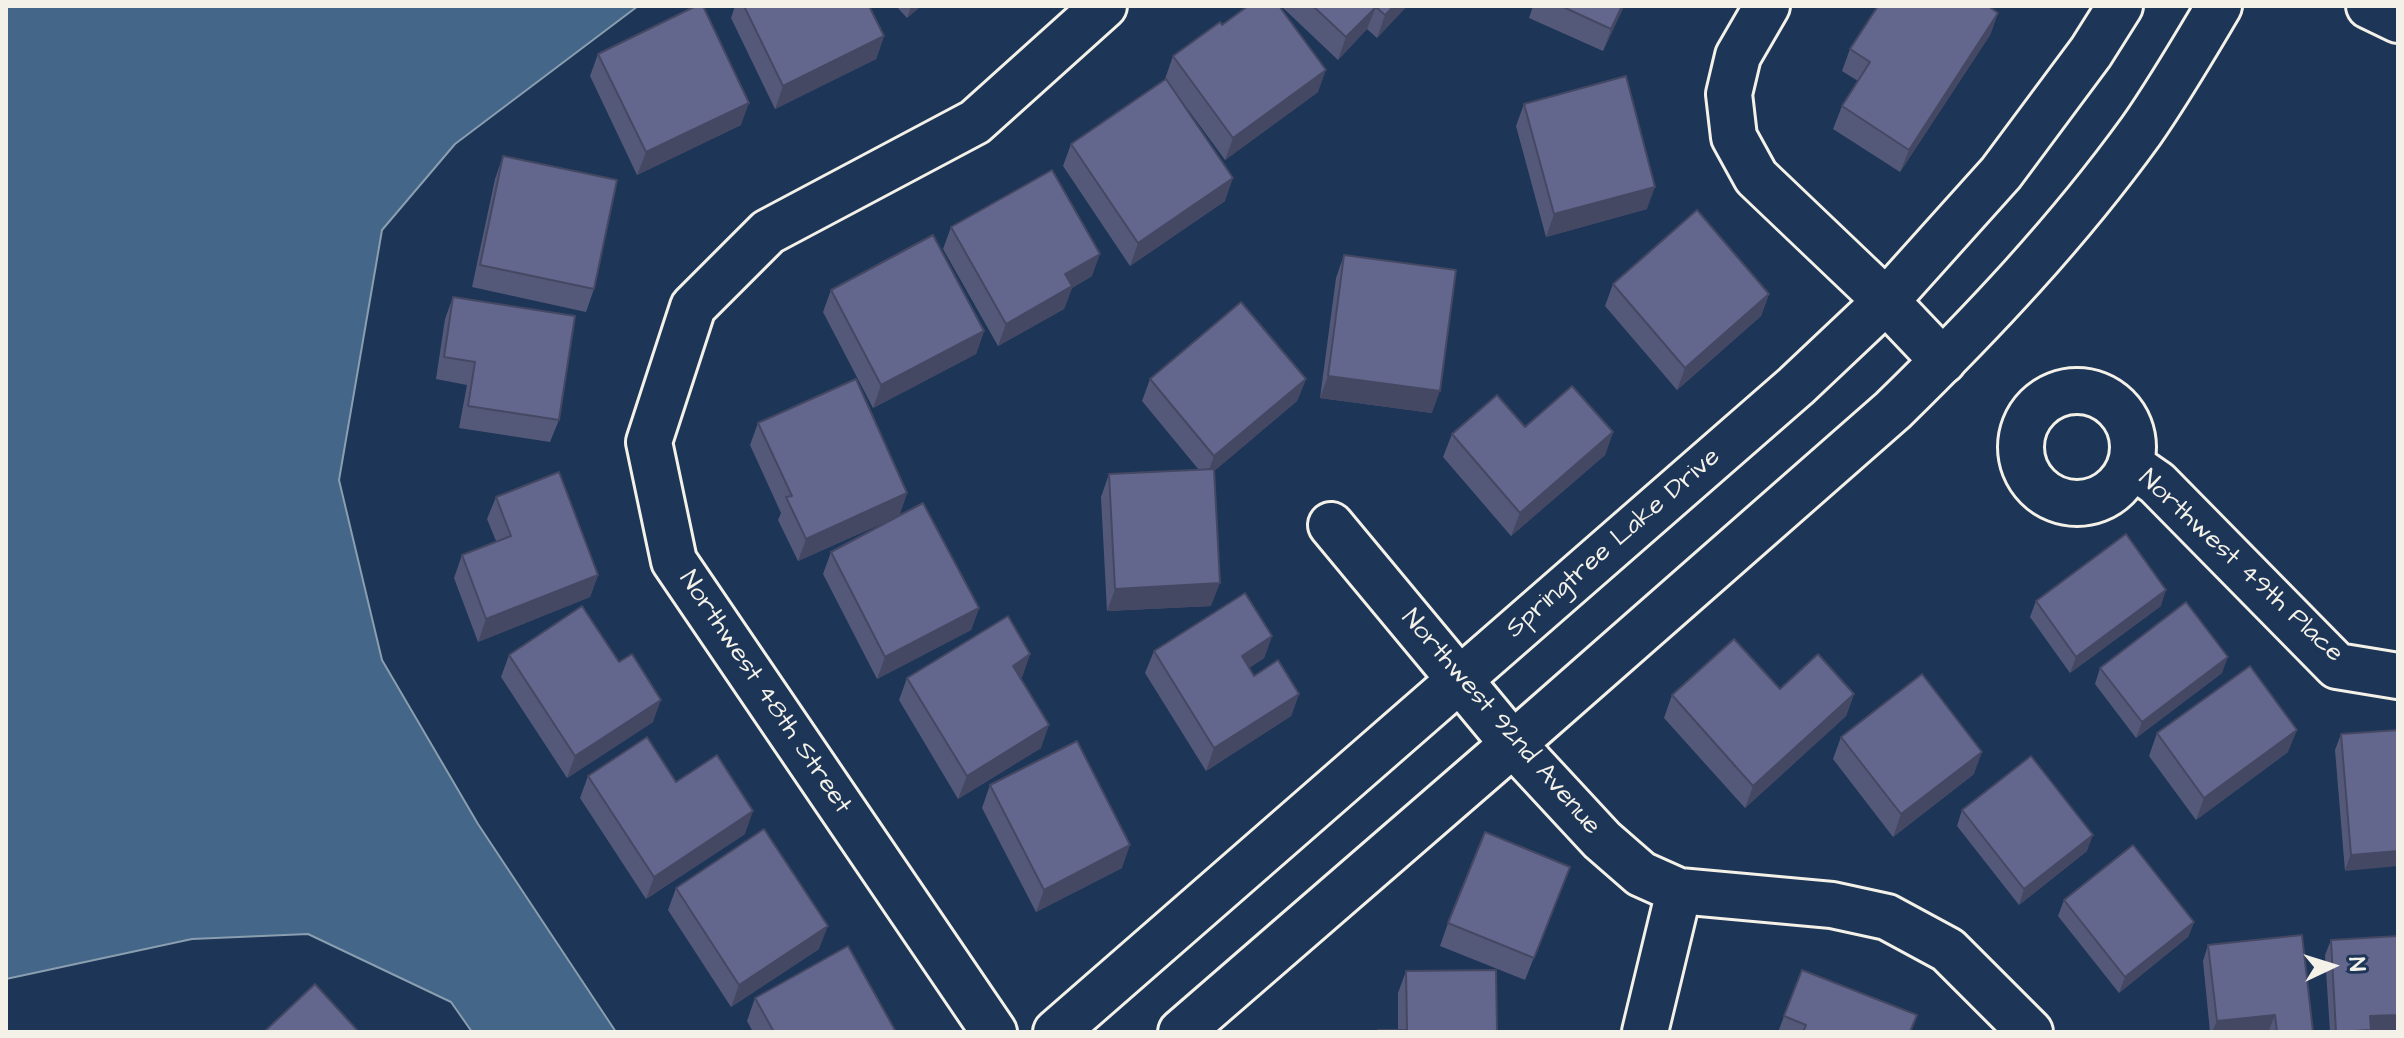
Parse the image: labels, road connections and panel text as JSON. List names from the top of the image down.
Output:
{
  "streets": {
    "street": [
      "Springtree Lake Drive",
      "Northwest 49th Place",
      "Northwest 48th Street",
      "Northwest 92nd Avenue"
    ]
  },
  "crossings": [
    ["Springtree Lake Drive", "Northwest 92nd Avenue"]
  ],
  "north": "right"
}
